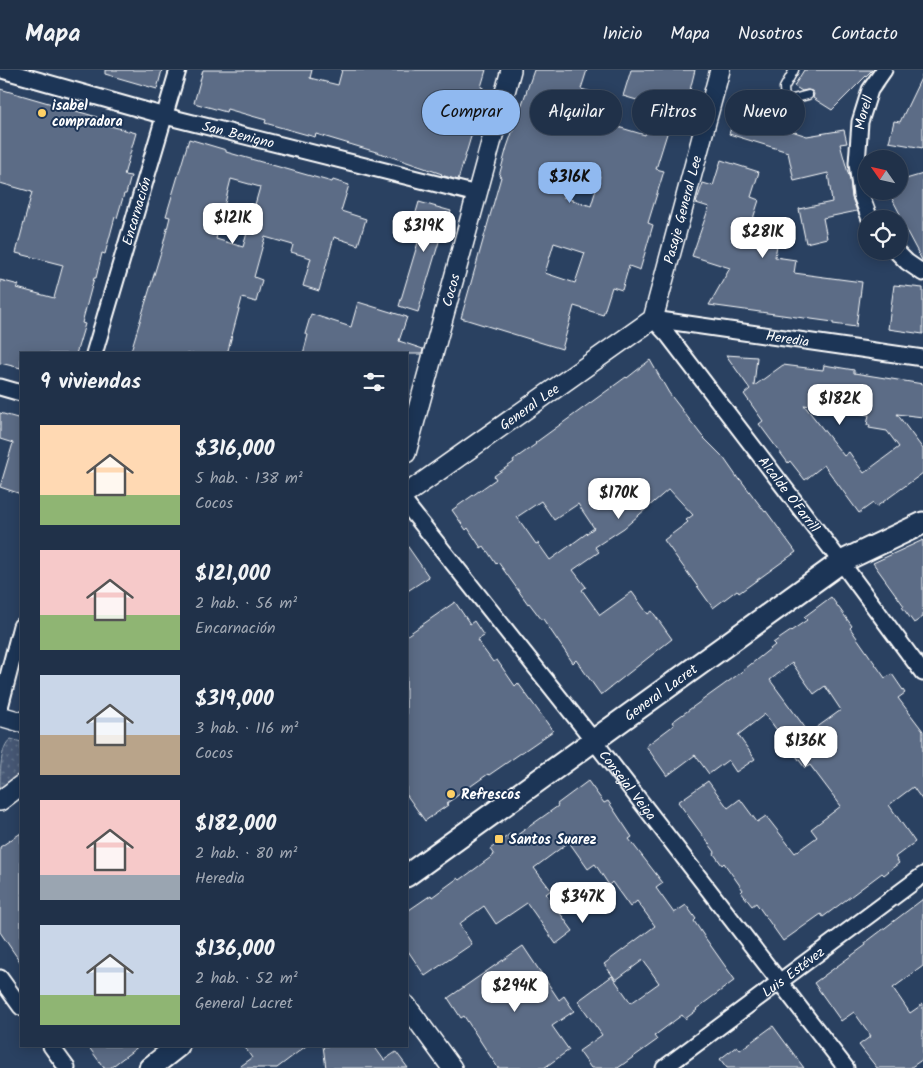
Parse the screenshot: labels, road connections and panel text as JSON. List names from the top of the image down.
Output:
{
  "streets": {
    "main road": ["General Lacret"],
    "street": [
      "Morell",
      "San Benigno",
      "Pasaje General Lee",
      "Encarnación",
      "Cocos",
      "Heredia",
      "General Lee",
      "Alcalde O'Farrill",
      "Consejal Veiga",
      "Luis Estévez"
    ]
  },
  "crossings": [
    ["San Benigno", "Encarnación"],
    ["San Benigno", "Cocos"],
    ["Pasaje General Lee", "Heredia"],
    ["Pasaje General Lee", "General Lee"],
    ["Pasaje General Lee", "Alcalde O'Farrill"],
    ["Heredia", "General Lee"],
    ["Heredia", "Alcalde O'Farrill"],
    ["General Lee", "Alcalde O'Farrill"],
    ["Alcalde O'Farrill", "General Lacret"],
    ["General Lacret", "Consejal Veiga"],
    ["Consejal Veiga", "Luis Estévez"]
  ],
  "places": {
    "other": ["isabel compradora", "Refrescos"],
    "transit": ["Santos Suarez"]
  },
  "north": "top left",
  "page": {
    "header": "Mapa",
    "nav": [
      "Inicio",
      "Mapa",
      "Nosotros",
      "Contacto"
    ],
    "chip": [
      "Comprar",
      "Alquilar",
      "Filtros",
      "Nuevo"
    ],
    "price": [
      "$316K",
      "$121K",
      "$319K",
      "$281K",
      "$182K",
      "$170K",
      "$136K",
      "$347K",
      "$294K"
    ],
    "heading": "9 viviendas",
    "list": [
      {
        "name": "$316,000",
        "note": "5 hab. · 138 m² · Cocos"
      },
      {
        "name": "$121,000",
        "note": "2 hab. · 56 m² · Encarnación"
      },
      {
        "name": "$319,000",
        "note": "3 hab. · 116 m² · Cocos"
      },
      {
        "name": "$182,000",
        "note": "2 hab. · 80 m² · Heredia"
      },
      {
        "name": "$136,000",
        "note": "2 hab. · 52 m² · General Lacret"
      }
    ]
  }
}
